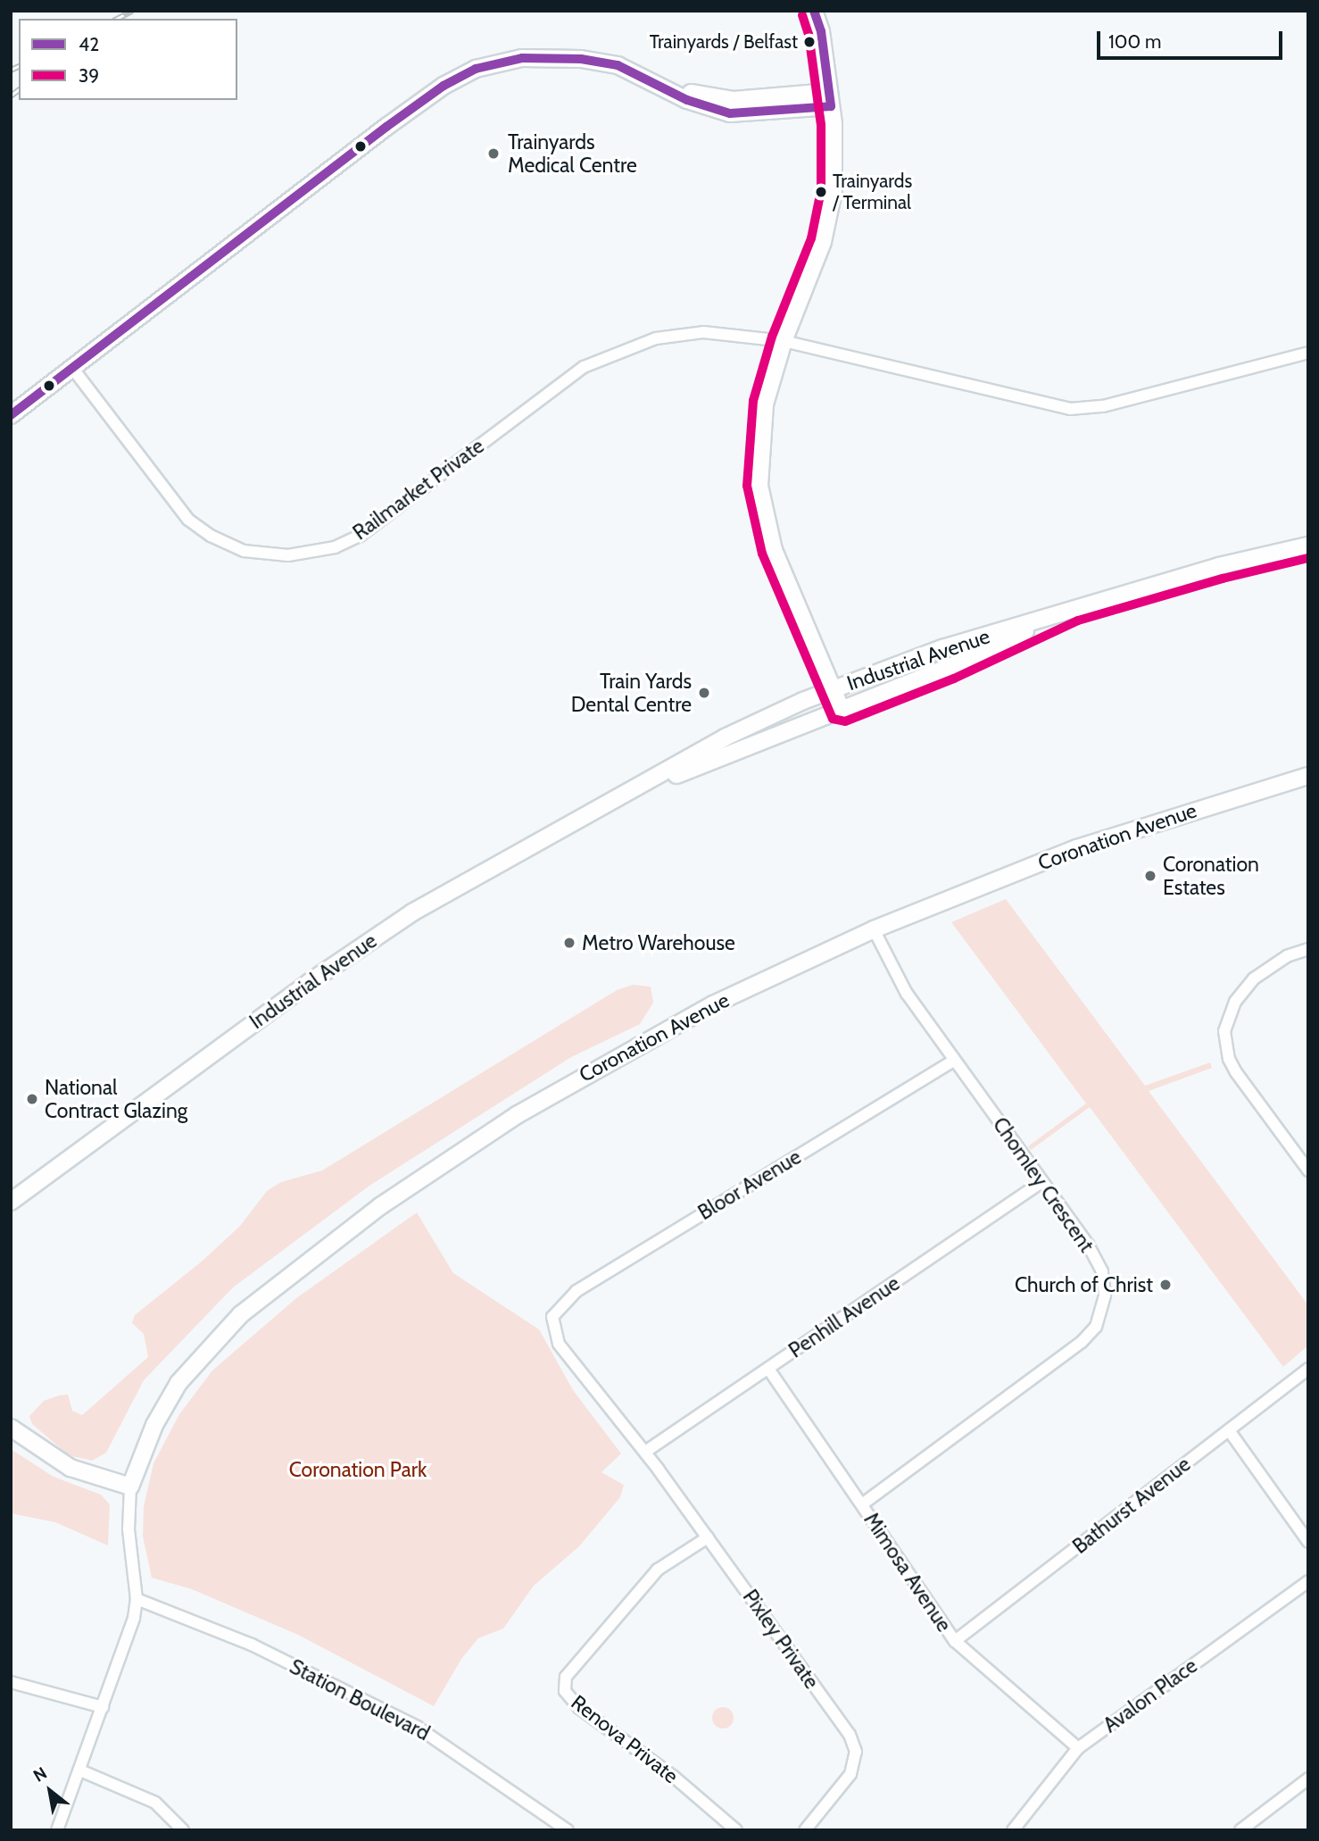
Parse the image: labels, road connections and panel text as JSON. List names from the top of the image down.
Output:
{
  "streets": {
    "street": [
      "Railmarket Private",
      "Industrial Avenue",
      "Coronation Avenue",
      "Bloor Avenue",
      "Chomley Crescent",
      "Penhill Avenue",
      "Bathurst Avenue",
      "Mimosa Avenue",
      "Pixley Private",
      "Avalon Place",
      "Station Boulevard",
      "Renova Private"
    ]
  },
  "crossings": [
    ["Coronation Avenue", "Chomley Crescent"],
    ["Bloor Avenue", "Chomley Crescent"],
    ["Bloor Avenue", "Pixley Private"],
    ["Chomley Crescent", "Penhill Avenue"],
    ["Chomley Crescent", "Mimosa Avenue"],
    ["Penhill Avenue", "Mimosa Avenue"],
    ["Penhill Avenue", "Pixley Private"],
    ["Bathurst Avenue", "Mimosa Avenue"],
    ["Mimosa Avenue", "Avalon Place"],
    ["Pixley Private", "Renova Private"]
  ],
  "parks": ["Coronation Park"],
  "places": [
    "Trainyards / Belfast",
    "Trainyards Medical Centre",
    "Trainyards / Terminal",
    "Train Yards Dental Centre",
    "Coronation Estates",
    "Metro Warehouse",
    "National Contract Glazing",
    "Church of Christ"
  ],
  "lines": ["transit line 42", "transit line 39"],
  "legend": ["42", "39"],
  "scale_bar": "100 m",
  "north": "top left"
}
